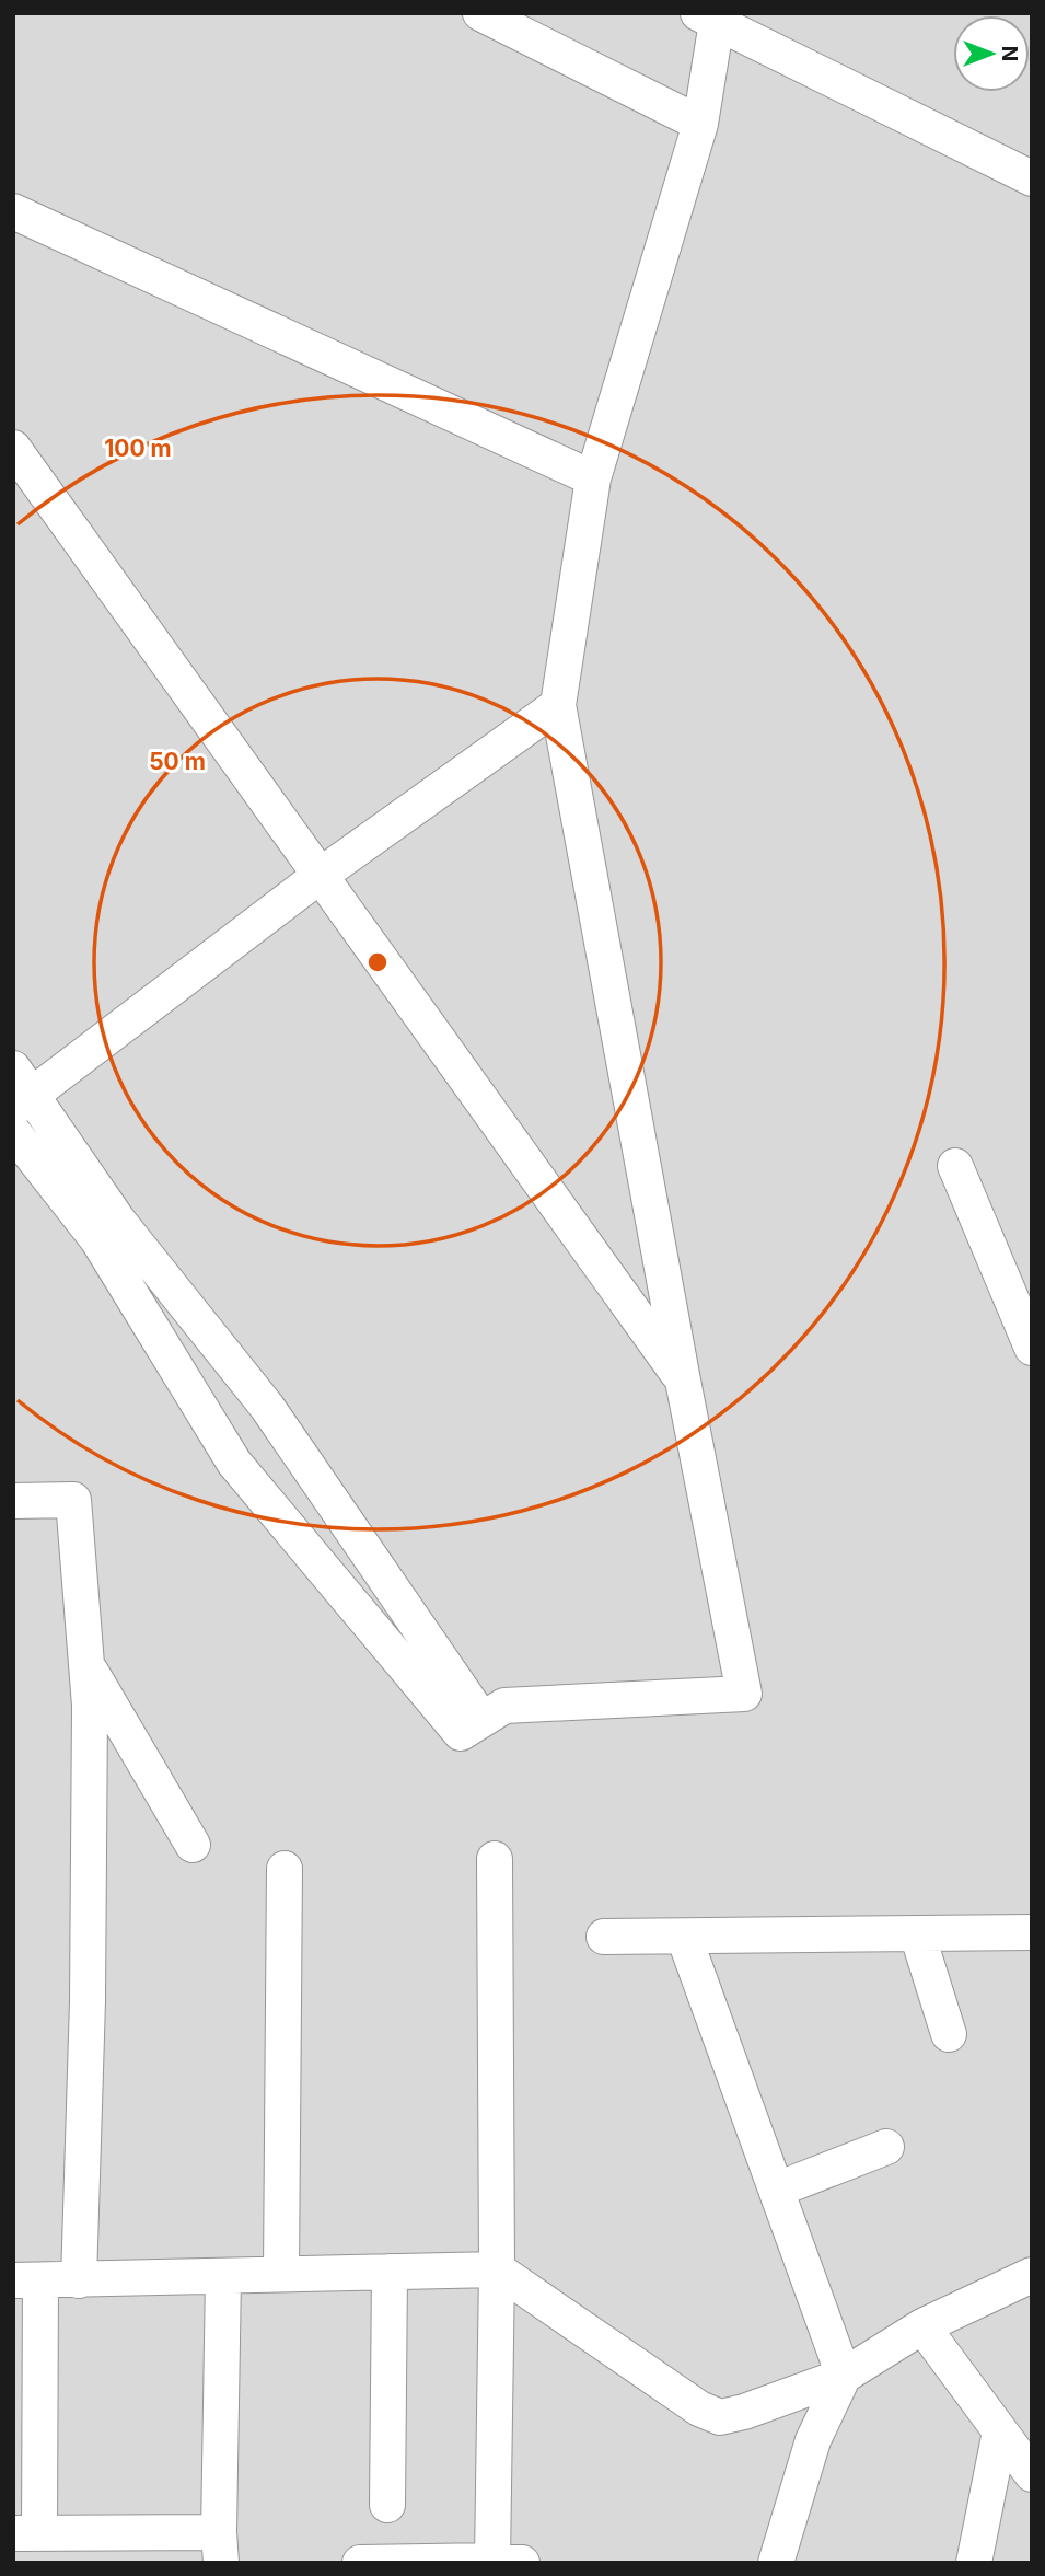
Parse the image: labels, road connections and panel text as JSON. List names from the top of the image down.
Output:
{
  "north": "right",
  "rings": ["100 m", "50 m"]
}
